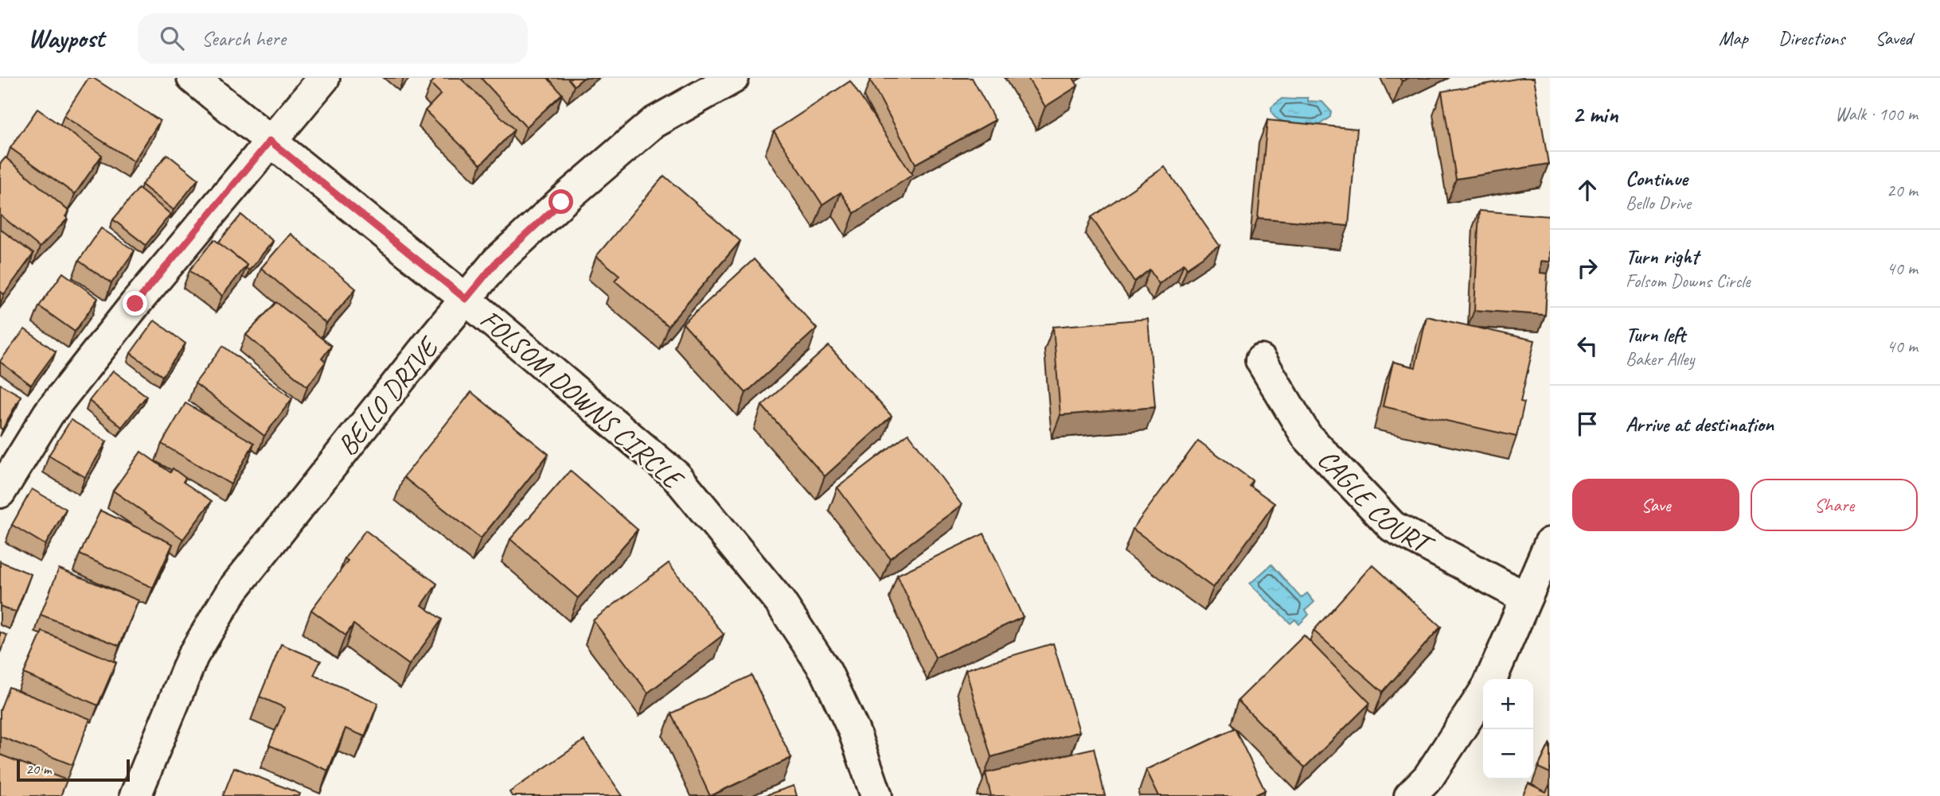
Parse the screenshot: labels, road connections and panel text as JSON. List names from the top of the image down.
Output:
{
  "streets": {
    "street": ["BELLO DRIVE", "FOLSOM DOWNS CIRCLE", "CAGLE COURT"]
  },
  "crossings": [
    ["BELLO DRIVE", "FOLSOM DOWNS CIRCLE"]
  ],
  "scale_bar": "20 m",
  "page": {
    "header": "Waypost",
    "search": "Search here",
    "nav": ["Map", "Directions", "Saved"],
    "heading": ["2 min", "Walk · 100 m"],
    "list": [
      ["Continue", "Bello Drive", "20 m"],
      ["Turn right", "Folsom Downs Circle", "40 m"],
      ["Turn left", "Baker Alley", "40 m"],
      "Arrive at destination"
    ],
    "buttons": ["Save", "Share"],
    "map_buttons": ["+", "−"],
    "scale": "20 m"
  }
}
